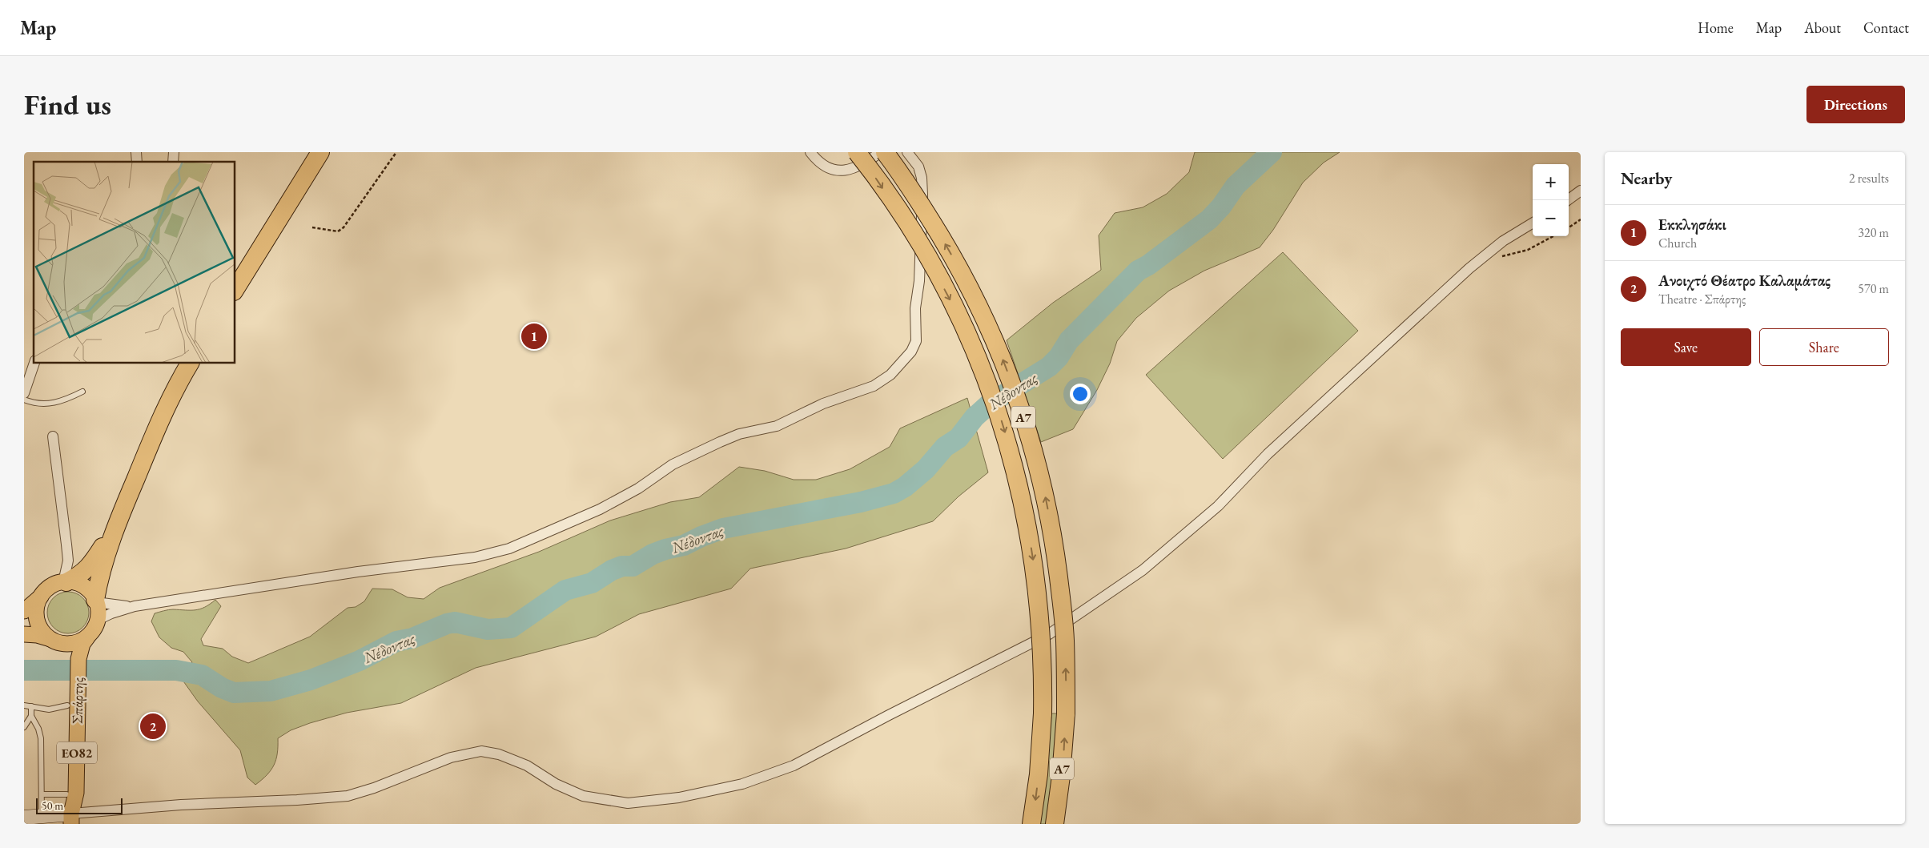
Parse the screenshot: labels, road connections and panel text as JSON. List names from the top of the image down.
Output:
{
  "streets": {
    "highway": ["Α7"],
    "main road": ["Σπάρτης", "ΕΟ82"]
  },
  "crossings": [
    ["Σπάρτης", "ΕΟ82"]
  ],
  "water": ["Νέδoντας"],
  "scale_bar": "50 m",
  "page": {
    "header": "Map",
    "nav": [
      "Home",
      "Map",
      "About",
      "Contact"
    ],
    "buttons": [
      "Directions",
      ["Save", "Share"]
    ],
    "title": "Find us",
    "heading": ["Nearby", "2 results"],
    "map_buttons": ["+", "−"],
    "list": [
      {
        "mark": "1",
        "name": "Εκκλησάκι",
        "note": "Church",
        "value": "320 m"
      },
      {
        "mark": "2",
        "name": "Ανοιχτό Θέατρο Καλαμάτας",
        "note": "Theatre · Σπάρτης",
        "value": "570 m"
      }
    ],
    "pins": ["1", "2"],
    "scale": "50 m"
  }
}
